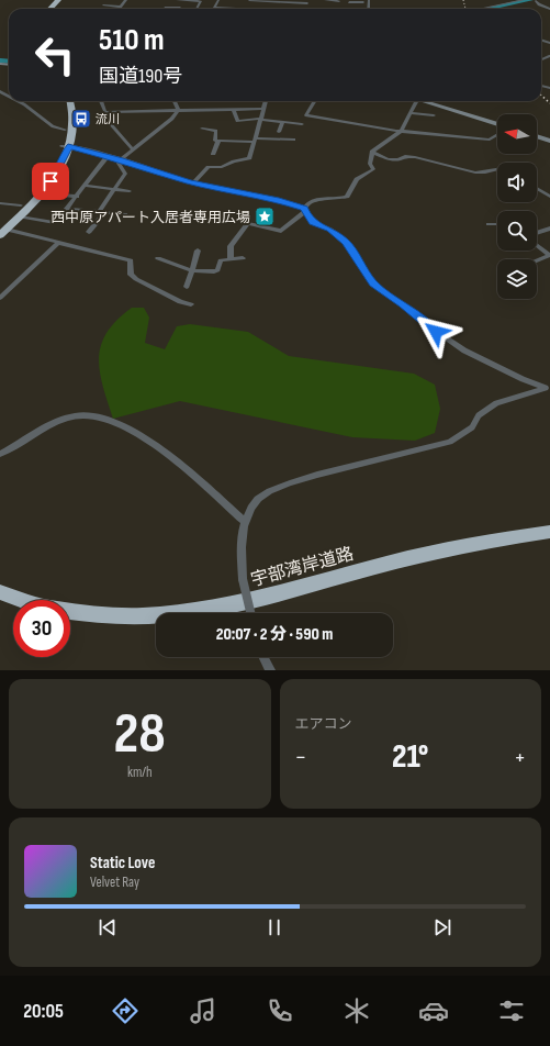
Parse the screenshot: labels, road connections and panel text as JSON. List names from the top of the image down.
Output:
{
  "streets": {
    "highway": ["宇部湾岸道路"]
  },
  "places": {
    "bus stop": ["流川"],
    "place": ["西中原アパート入居者専用広場"]
  },
  "north": "left",
  "page": {
    "turn": ["510 m", "国道190号"],
    "limit": "30",
    "trip": "20:07 · 2 分 · 590 m",
    "tile": [
      ["28", "km/h"],
      "エアコン"
    ],
    "heat": ["−", "21°", "+"],
    "song": ["Static Love", "Velvet Ray"],
    "tabs": "20:05"
  }
}
